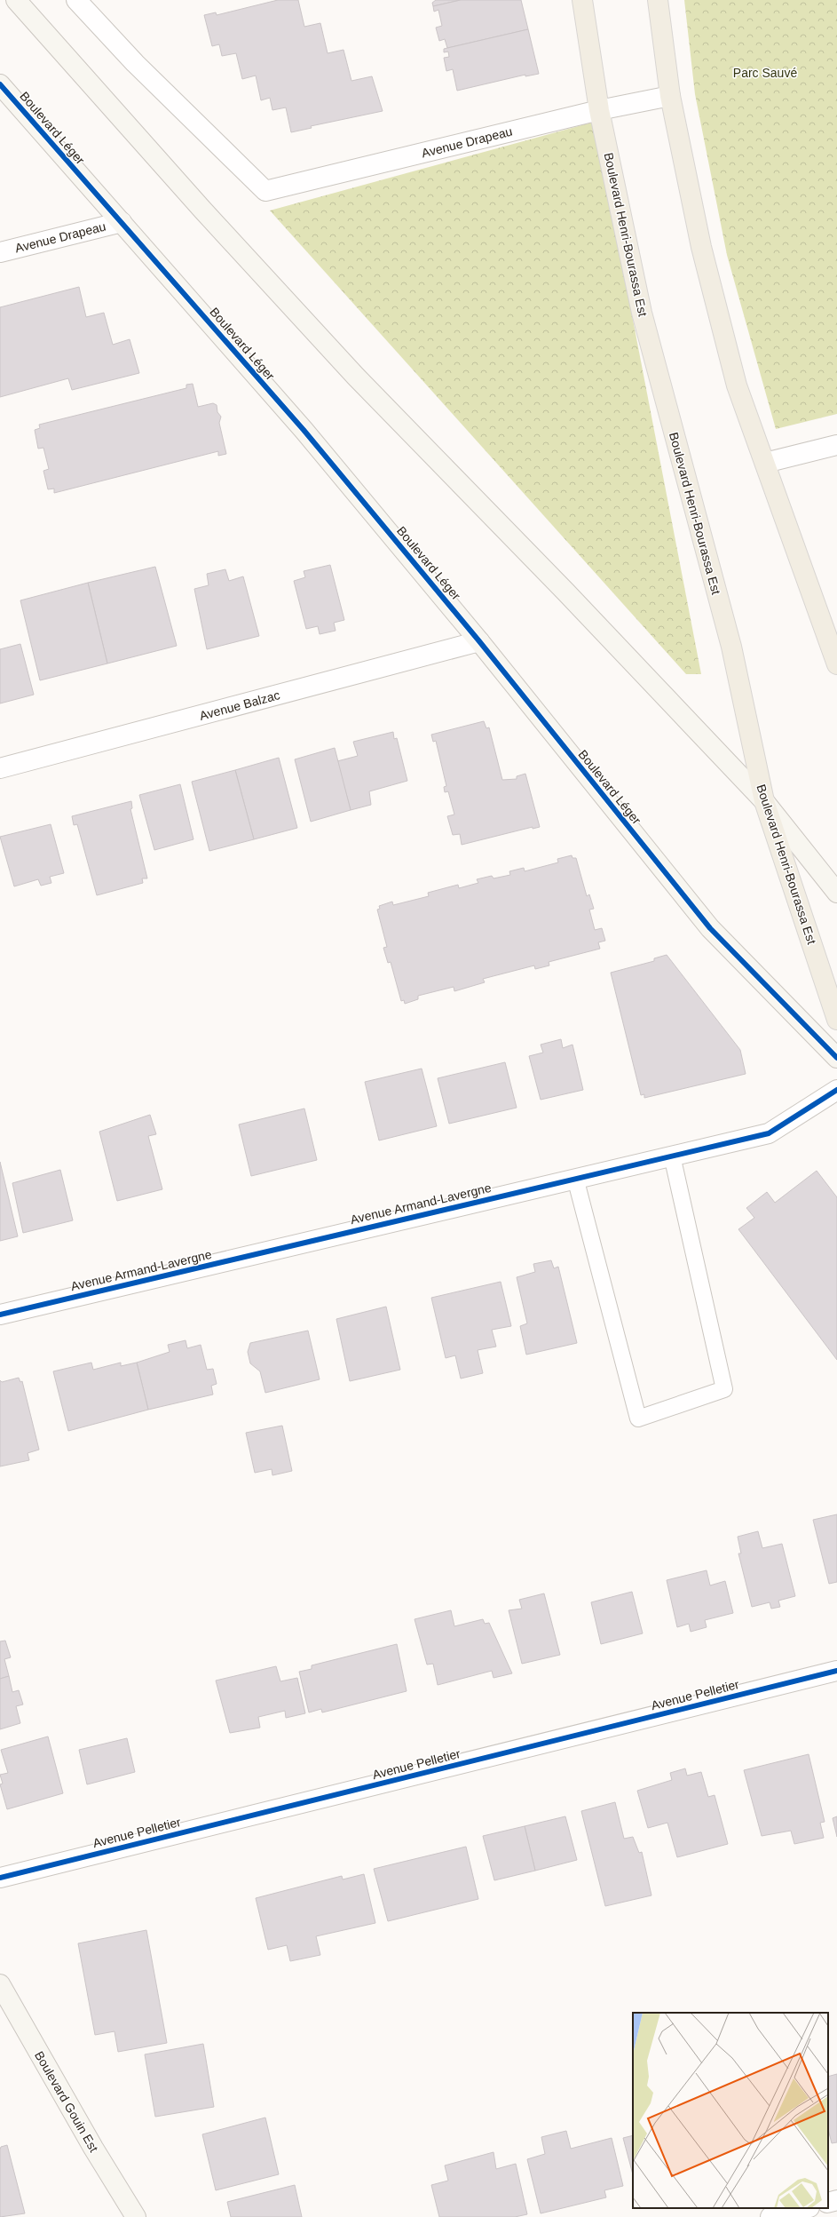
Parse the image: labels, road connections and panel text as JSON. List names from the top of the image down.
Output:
{
  "streets": {
    "main road": ["Boulevard Léger", "Boulevard Henri-Bourassa Est", "Boulevard Gouin Est"],
    "street": [
      "Avenue Drapeau",
      "Avenue Balzac",
      "Avenue Armand-Lavergne",
      "Avenue Pelletier"
    ]
  },
  "crossings": [
    ["Boulevard Léger", "Avenue Drapeau"],
    ["Boulevard Léger", "Avenue Balzac"],
    ["Avenue Drapeau", "Boulevard Henri-Bourassa Est"]
  ],
  "parks": ["Parc Sauvé"]
}
